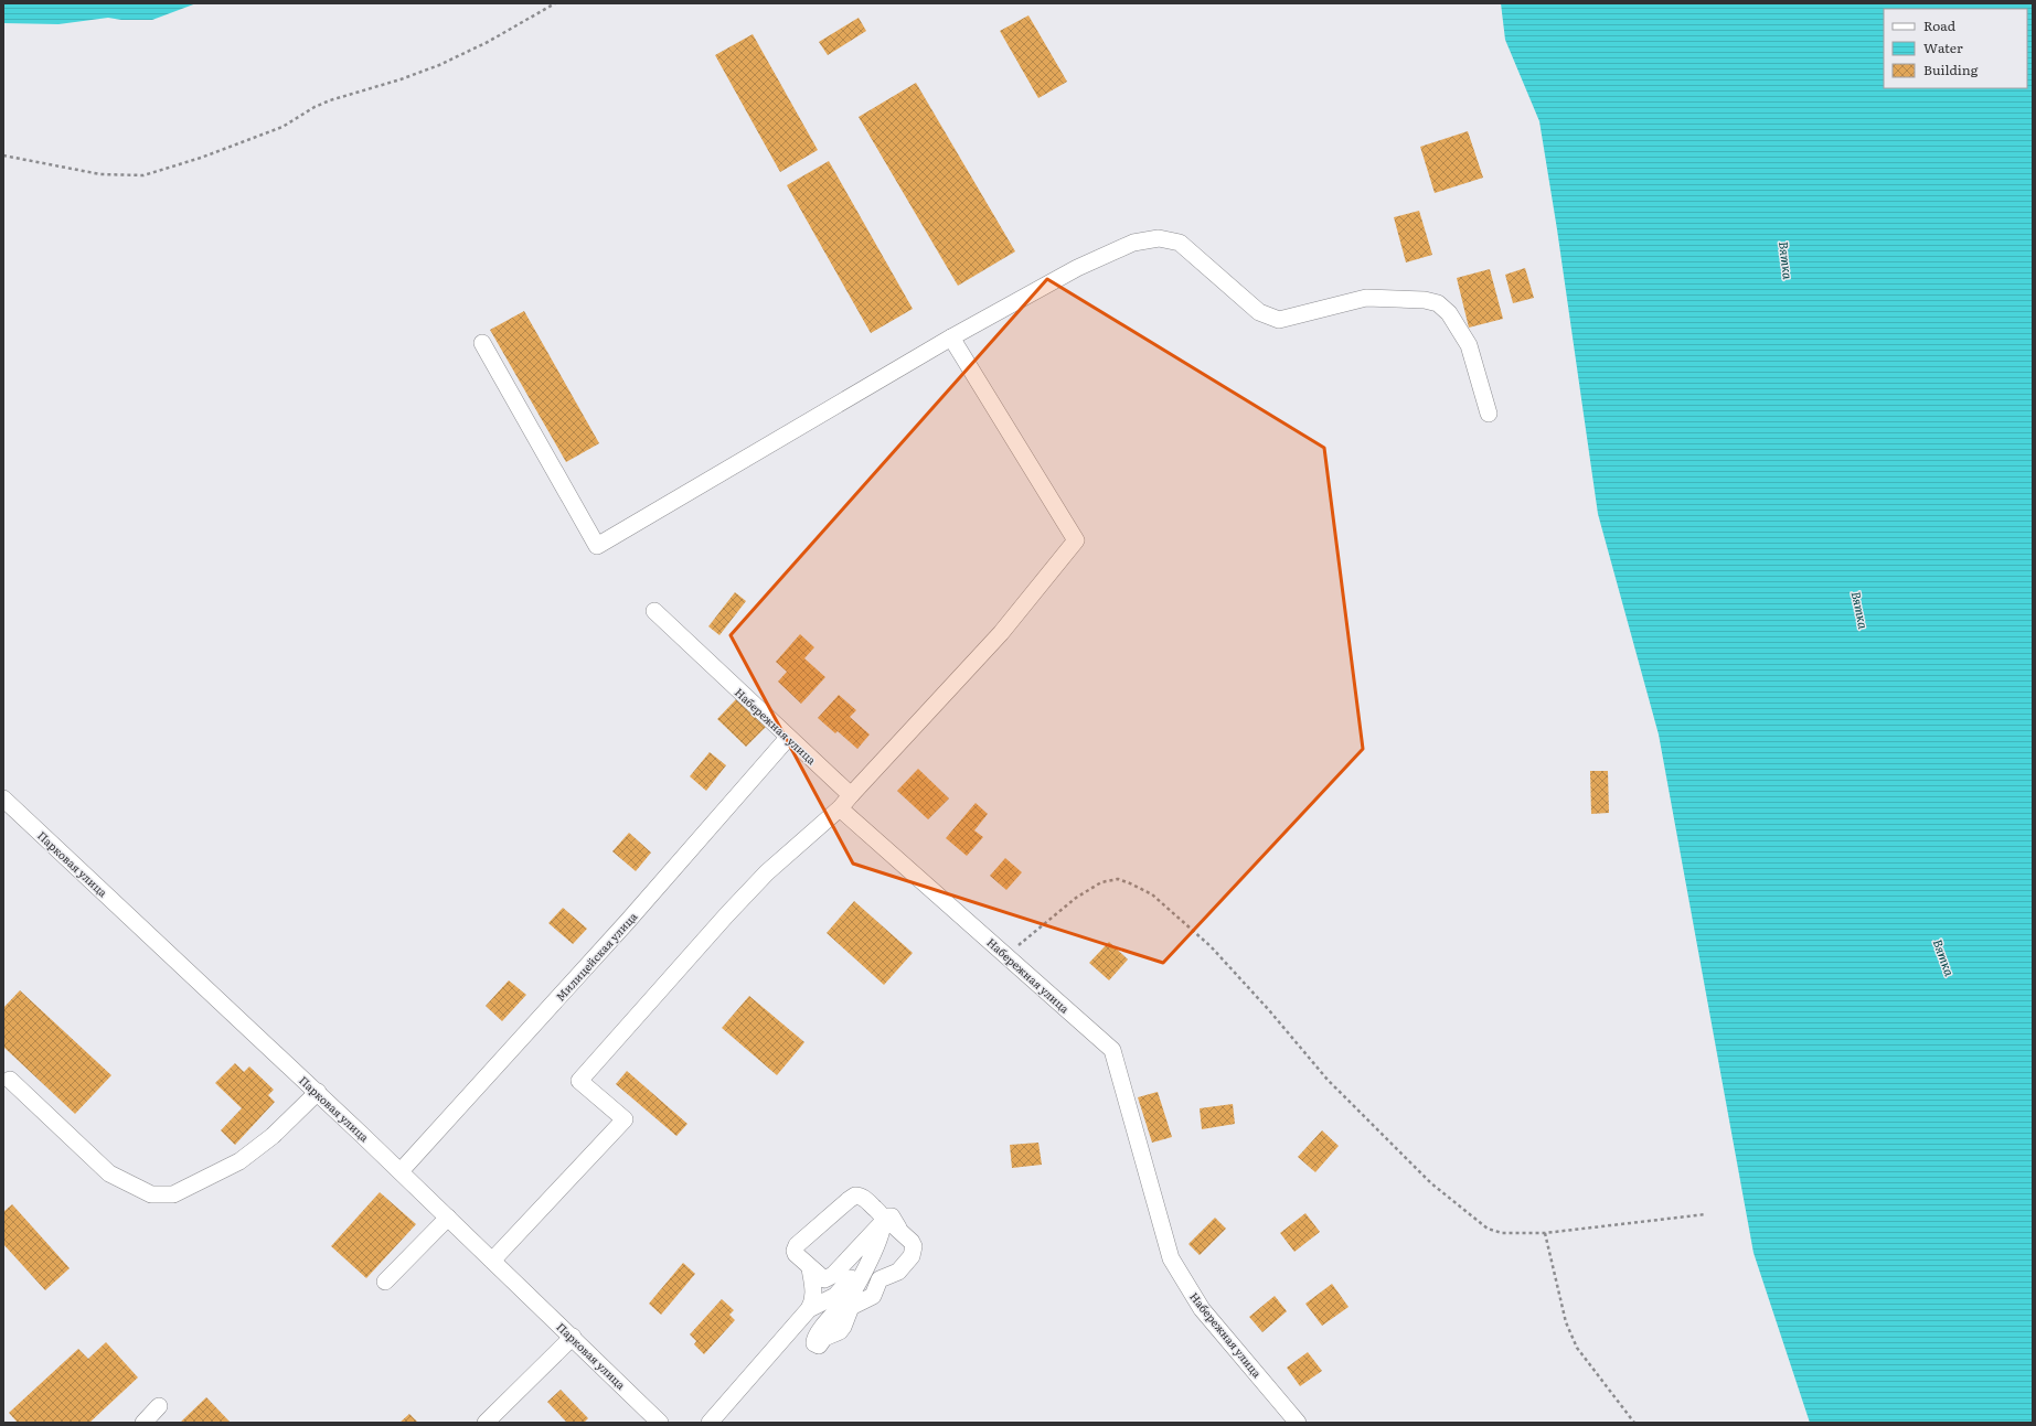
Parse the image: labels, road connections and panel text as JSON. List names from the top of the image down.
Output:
{
  "streets": {
    "street": ["Набережная улица", "Парковая улица", "Милицейская улица"]
  },
  "crossings": [
    ["Набережная улица", "Милицейская улица"],
    ["Парковая улица", "Милицейская улица"]
  ],
  "water": ["Вятка"],
  "legend": ["Road", "Water", "Building"]
}
